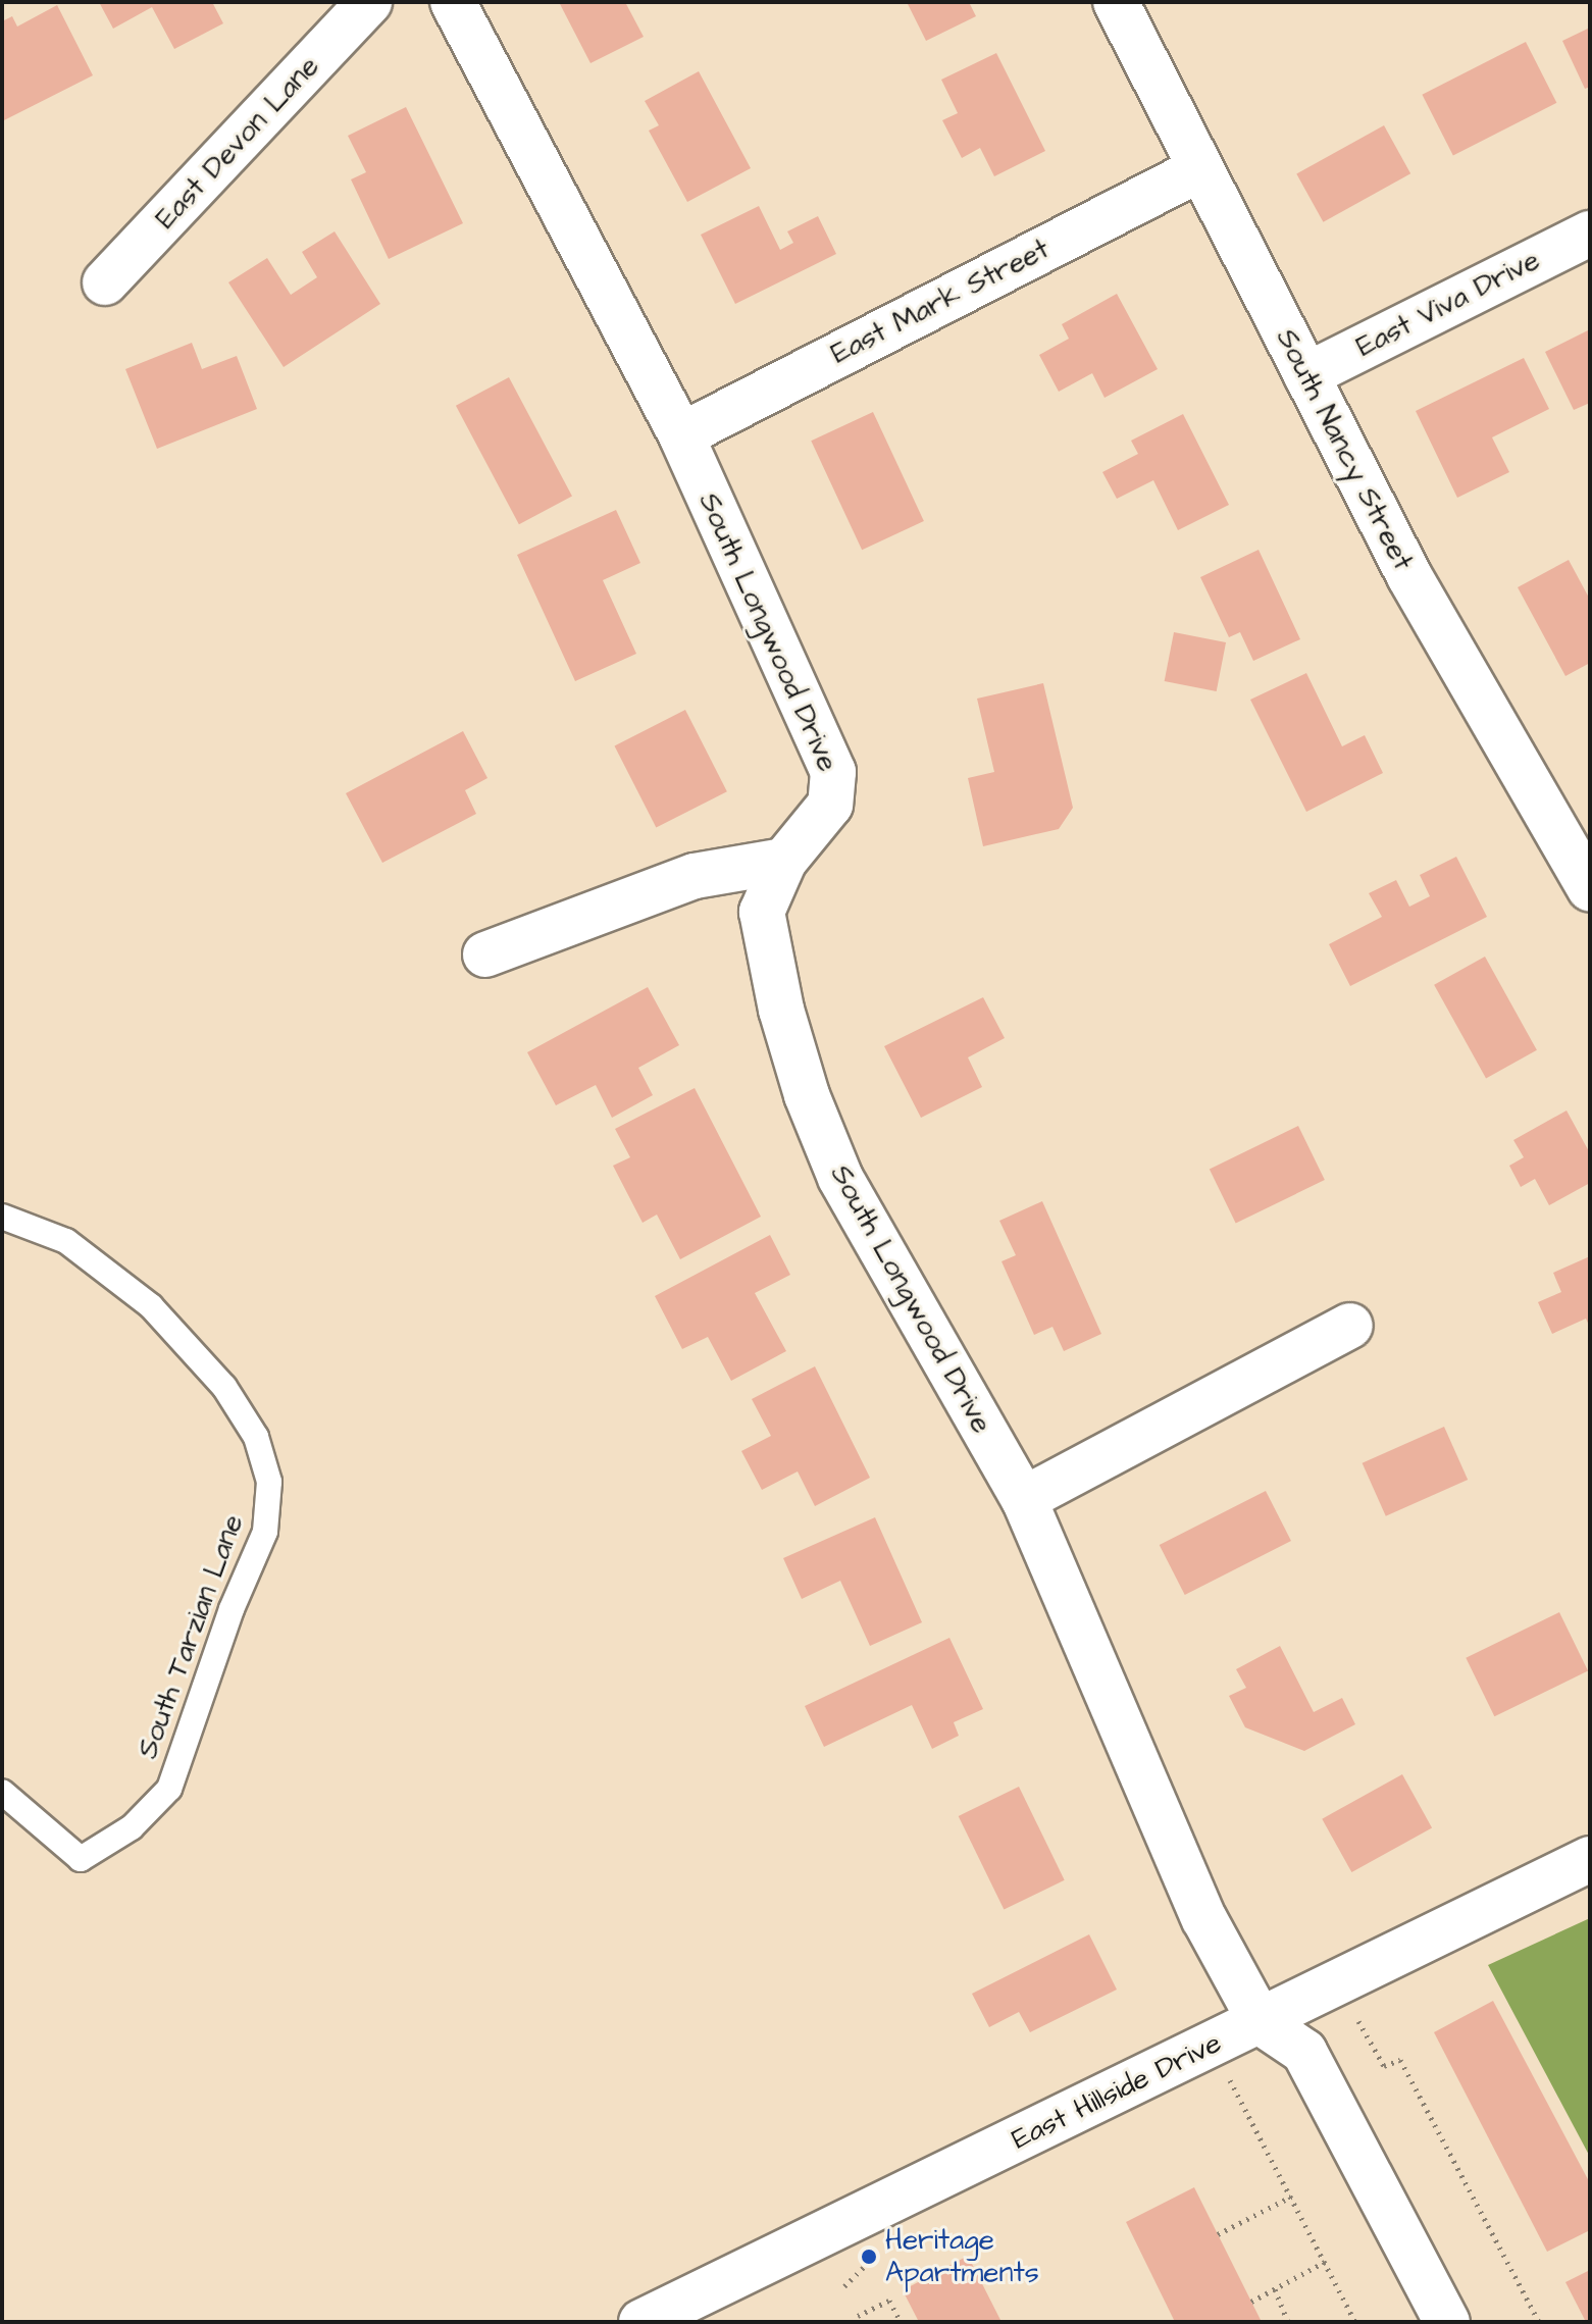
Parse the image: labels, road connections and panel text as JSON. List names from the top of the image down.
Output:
{
  "streets": {
    "street": [
      "East Devon Lane",
      "East Mark Street",
      "East Viva Drive",
      "South Nancy Street",
      "South Longwood Drive",
      "East Hillside Drive"
    ],
    "lane": ["South Tarzian Lane"]
  },
  "crossings": [
    ["East Mark Street", "South Nancy Street"],
    ["East Mark Street", "South Longwood Drive"],
    ["East Viva Drive", "South Nancy Street"],
    ["South Longwood Drive", "East Hillside Drive"]
  ],
  "places": ["Heritage Apartments"]
}
